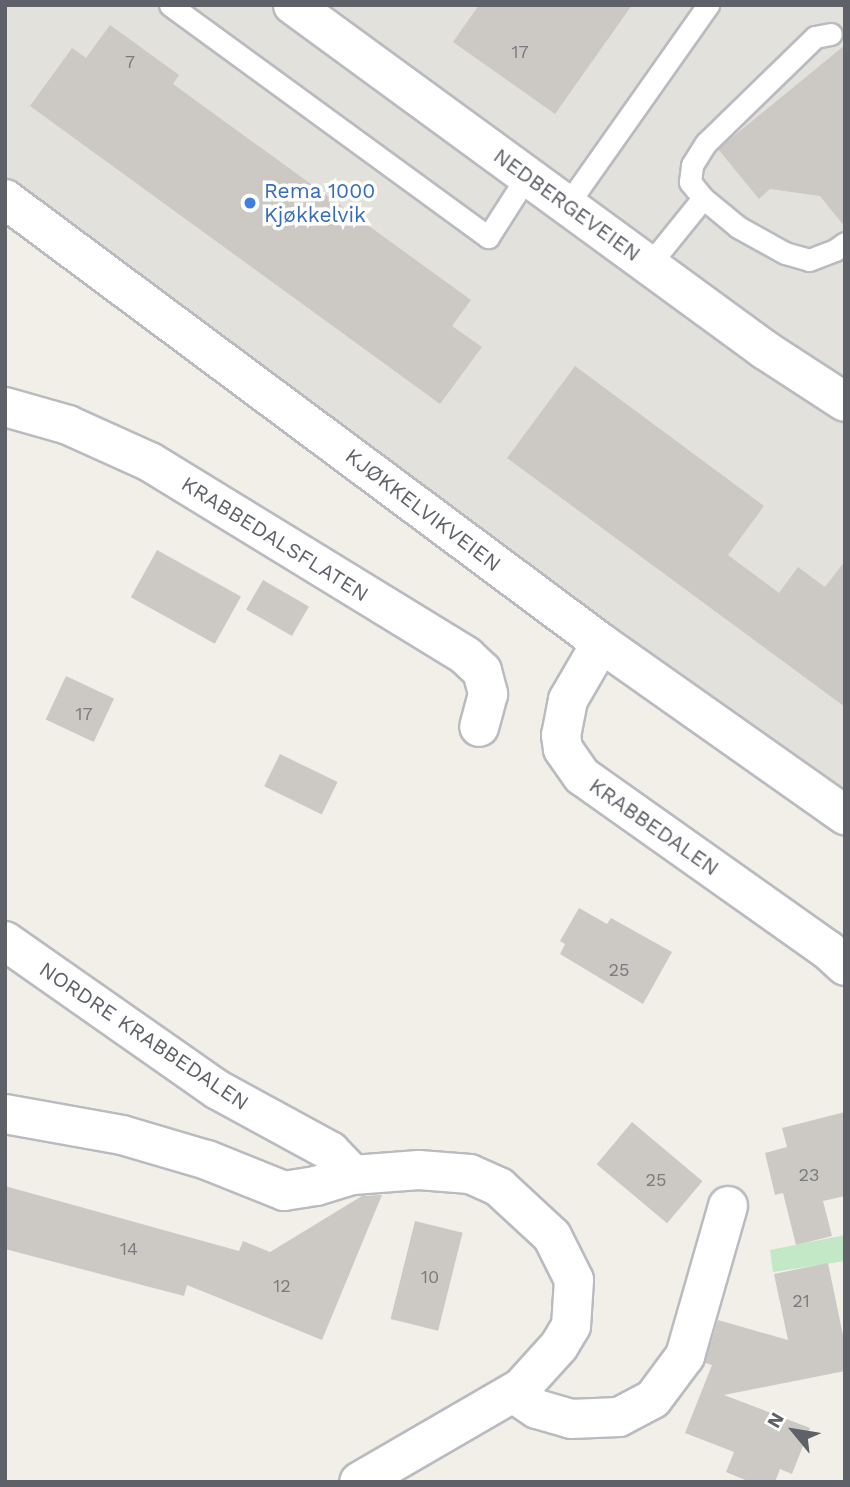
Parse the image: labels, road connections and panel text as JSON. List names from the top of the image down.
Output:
{
  "streets": {
    "street": [
      "NEDBERGEVEIEN",
      "KJØKKELVIKVEIEN",
      "KRABBEDALSFLATEN",
      "KRABBEDALEN",
      "NORDRE KRABBEDALEN"
    ]
  },
  "crossings": [
    ["KJØKKELVIKVEIEN", "KRABBEDALEN"]
  ],
  "places": ["Rema 1000 Kjøkkelvik"],
  "house_numbers": [
    "17",
    "7",
    "17",
    "25",
    "23",
    "25",
    "14",
    "10",
    "12",
    "21"
  ],
  "north": "top left"
}
